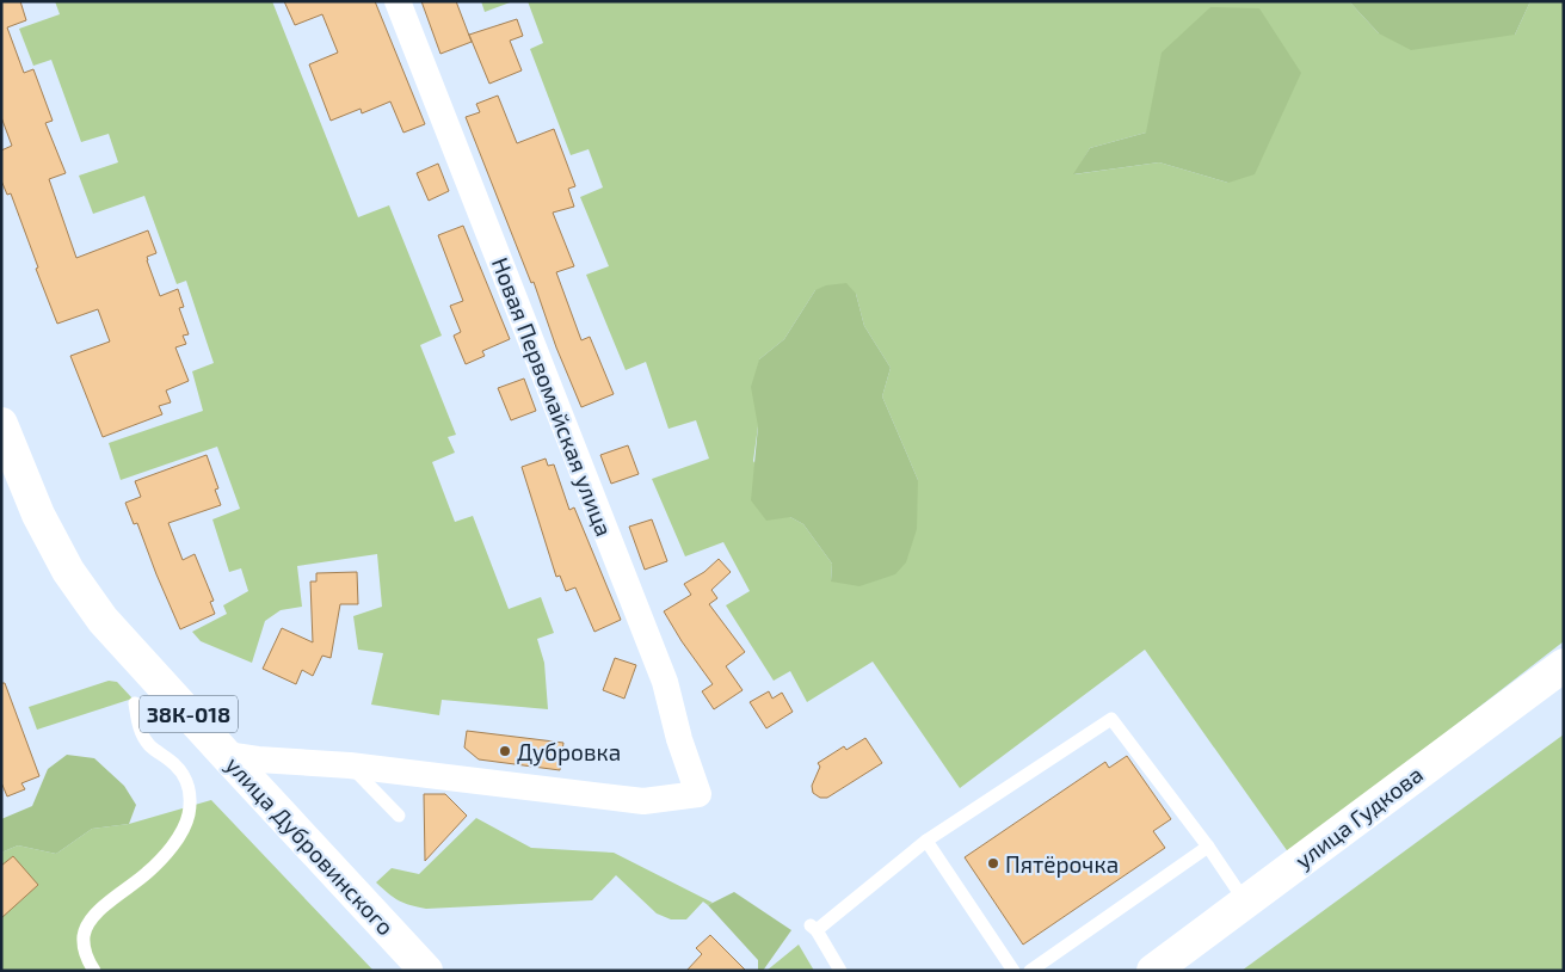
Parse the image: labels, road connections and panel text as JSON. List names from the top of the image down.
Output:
{
  "streets": {
    "main road": ["38К-018", "улица Гудкова", "улица Дубровинского"],
    "street": ["Новая Первомайская улица"]
  },
  "places": ["Дубровка", "Пятёрочка"]
}
